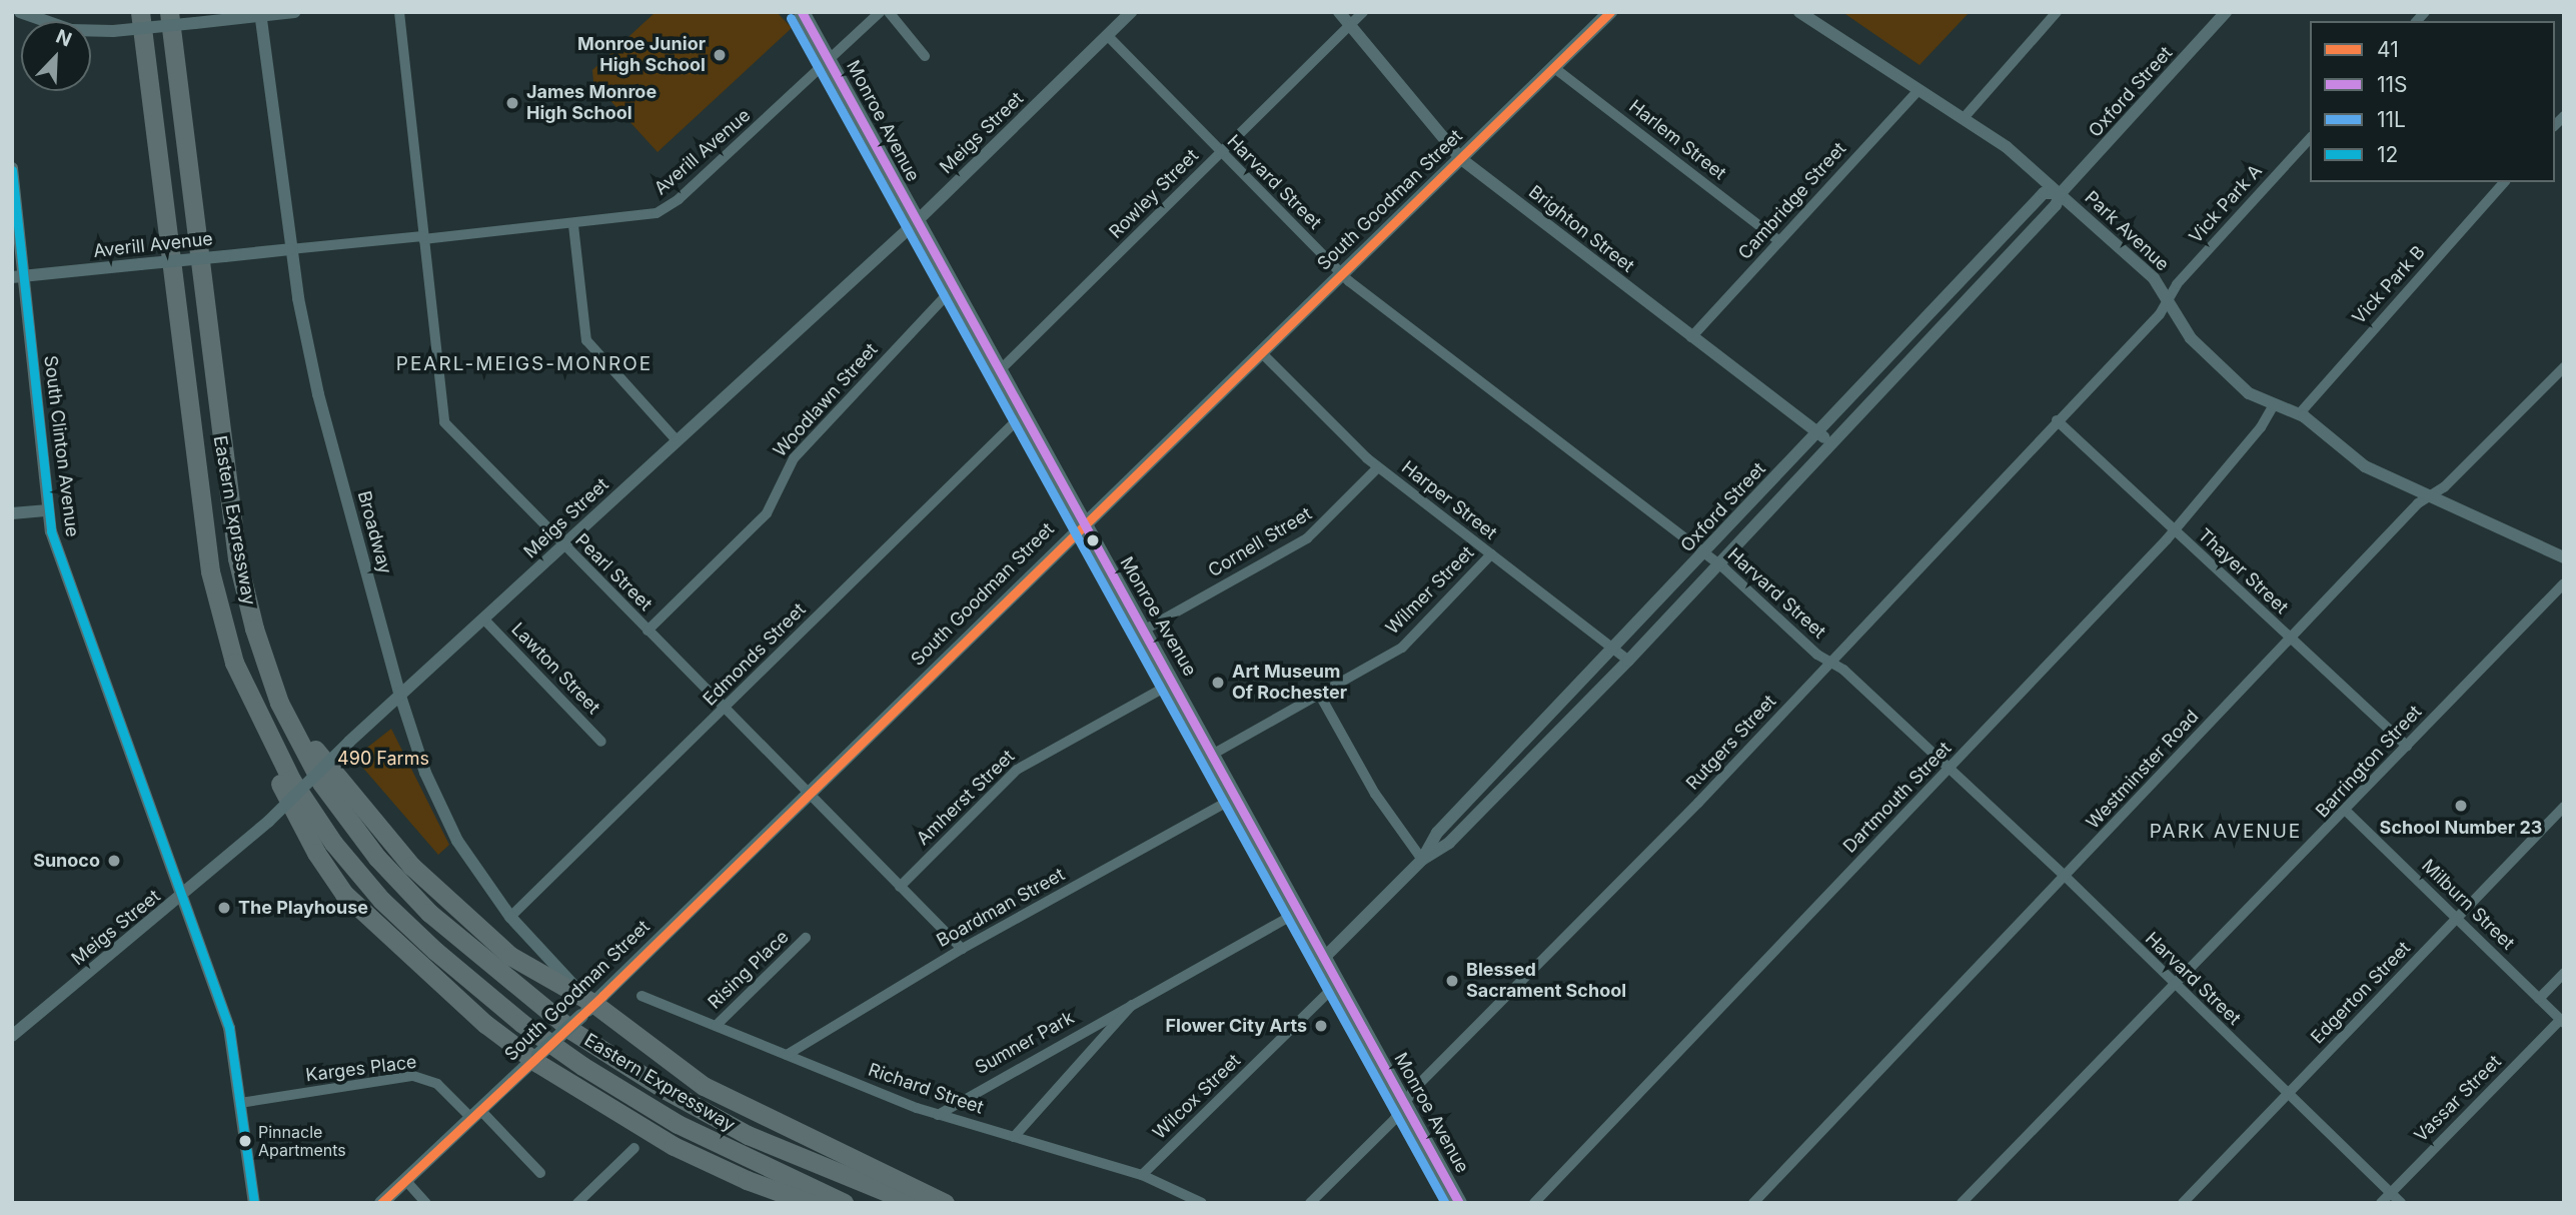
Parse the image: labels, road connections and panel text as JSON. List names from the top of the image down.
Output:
{
  "streets": {
    "highway": ["Eastern Expressway"],
    "main road": ["Monroe Avenue", "South Goodman Street"],
    "street": [
      "Oxford Street",
      "Meigs Street",
      "Harlem Street",
      "Averill Avenue",
      "Harvard Street",
      "Rowley Street",
      "Cambridge Street",
      "Vick Park A",
      "Brighton Street",
      "Park Avenue",
      "Vick Park B",
      "Woodlawn Street",
      "South Clinton Avenue",
      "Harper Street",
      "Broadway",
      "Cornell Street",
      "Thayer Street",
      "Pearl Street",
      "Wilmer Street",
      "Edmonds Street",
      "Lawton Street",
      "Rutgers Street",
      "Barrington Street",
      "Westminster Road",
      "Amherst Street",
      "Dartmouth Street",
      "Milburn Street",
      "Boardman Street",
      "Rising Place",
      "Edgerton Street",
      "Sumner Park",
      "Karges Place",
      "Richard Street",
      "Wilcox Street",
      "Vassar Street"
    ]
  },
  "crossings": [
    ["Oxford Street", "Monroe Avenue"],
    ["Oxford Street", "Harvard Street"],
    ["Oxford Street", "Brighton Street"],
    ["Oxford Street", "Park Avenue"],
    ["Oxford Street", "Harper Street"],
    ["Monroe Avenue", "Meigs Street"],
    ["Monroe Avenue", "Averill Avenue"],
    ["Monroe Avenue", "Rowley Street"],
    ["Monroe Avenue", "South Goodman Street"],
    ["Monroe Avenue", "Woodlawn Street"],
    ["Monroe Avenue", "Cornell Street"],
    ["Monroe Avenue", "Wilmer Street"],
    ["Monroe Avenue", "Edmonds Street"],
    ["Monroe Avenue", "Rutgers Street"],
    ["Monroe Avenue", "Amherst Street"],
    ["Monroe Avenue", "Boardman Street"],
    ["Monroe Avenue", "Sumner Park"],
    ["Monroe Avenue", "Wilcox Street"],
    ["Meigs Street", "Harvard Street"],
    ["Meigs Street", "South Clinton Avenue"],
    ["Meigs Street", "Broadway"],
    ["Meigs Street", "Pearl Street"],
    ["Meigs Street", "Lawton Street"],
    ["Harlem Street", "South Goodman Street"],
    ["Harlem Street", "Cambridge Street"],
    ["Averill Avenue", "South Clinton Avenue"],
    ["Averill Avenue", "Broadway"],
    ["Averill Avenue", "Pearl Street"],
    ["Harvard Street", "Rowley Street"],
    ["Harvard Street", "South Goodman Street"],
    ["Harvard Street", "Rutgers Street"],
    ["Harvard Street", "Barrington Street"],
    ["Harvard Street", "Westminster Road"],
    ["Harvard Street", "Dartmouth Street"],
    ["Harvard Street", "Edgerton Street"],
    ["Harvard Street", "Vassar Street"],
    ["Rowley Street", "Brighton Street"],
    ["South Goodman Street", "Brighton Street"],
    ["South Goodman Street", "Harper Street"],
    ["South Goodman Street", "Broadway"],
    ["South Goodman Street", "Pearl Street"],
    ["South Goodman Street", "Karges Place"],
    ["Cambridge Street", "Brighton Street"],
    ["Cambridge Street", "Park Avenue"],
    ["Vick Park A", "Park Avenue"],
    ["Vick Park A", "Rutgers Street"],
    ["Park Avenue", "Vick Park B"],
    ["Park Avenue", "Rutgers Street"],
    ["Park Avenue", "Westminster Road"],
    ["Park Avenue", "Dartmouth Street"],
    ["Woodlawn Street", "Pearl Street"],
    ["South Clinton Avenue", "Karges Place"],
    ["Harper Street", "Cornell Street"],
    ["Harper Street", "Wilmer Street"],
    ["Broadway", "Edmonds Street"],
    ["Thayer Street", "Rutgers Street"],
    ["Thayer Street", "Barrington Street"],
    ["Thayer Street", "Westminster Road"],
    ["Thayer Street", "Dartmouth Street"],
    ["Pearl Street", "Edmonds Street"],
    ["Pearl Street", "Amherst Street"],
    ["Pearl Street", "Boardman Street"],
    ["Barrington Street", "Milburn Street"],
    ["Milburn Street", "Edgerton Street"],
    ["Milburn Street", "Vassar Street"],
    ["Boardman Street", "Richard Street"],
    ["Rising Place", "Richard Street"],
    ["Sumner Park", "Richard Street"],
    ["Richard Street", "Wilcox Street"]
  ],
  "districts": ["PEARL-MEIGS-MONROE", "PARK AVENUE"],
  "parks": ["490 Farms"],
  "places": [
    "Monroe Junior High School",
    "James Monroe High School",
    "Art Museum Of Rochester",
    "School Number 23",
    "Sunoco",
    "The Playhouse",
    "Blessed Sacrament School",
    "Flower City Arts",
    "Pinnacle Apartments"
  ],
  "lines": [
    "transit line 41",
    "transit line 11S",
    "transit line 11L",
    "transit line 12"
  ],
  "legend": [
    "41",
    "11S",
    "11L",
    "12"
  ],
  "north": "top right"
}
